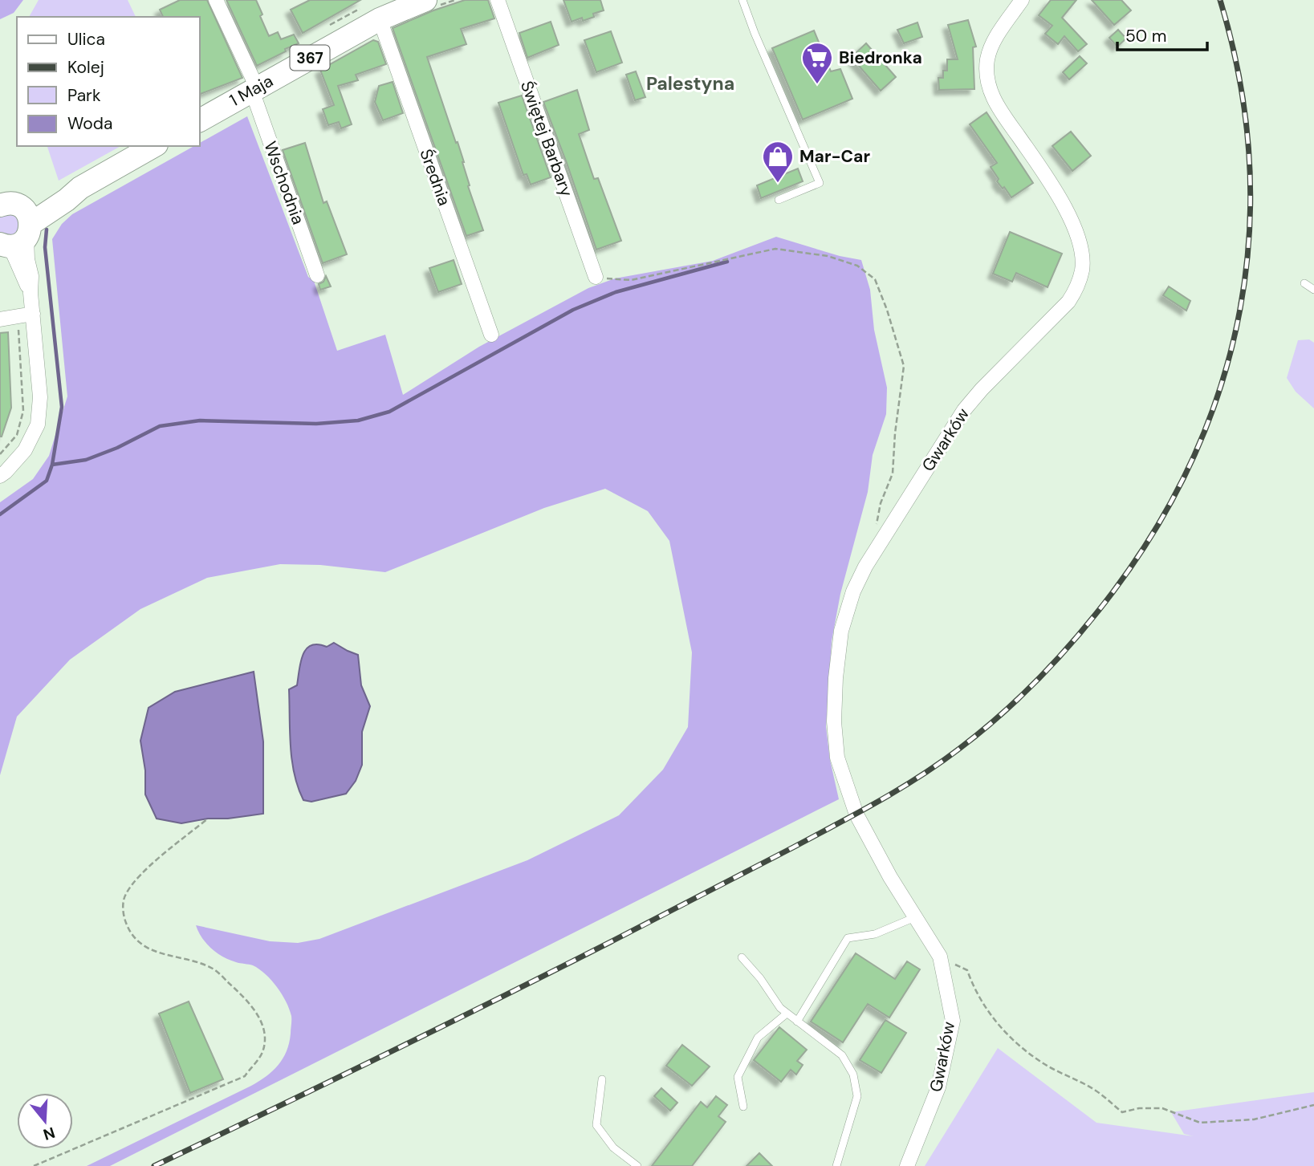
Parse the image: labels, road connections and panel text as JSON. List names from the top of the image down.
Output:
{
  "streets": {
    "main road": ["367", "1 Maja"],
    "street": [
      "Świętej Barbary",
      "Średnia",
      "Wschodnia",
      "Gwarków"
    ]
  },
  "crossings": [
    ["1 Maja", "Średnia"],
    ["1 Maja", "Wschodnia"]
  ],
  "districts": ["Palestyna"],
  "places": {
    "supermarket": ["Biedronka"],
    "shop": ["Mar-Car"]
  },
  "legend": [
    "Ulica",
    "Kolej",
    "Park",
    "Woda"
  ],
  "scale_bar": "50 m",
  "north": "bottom"
}
